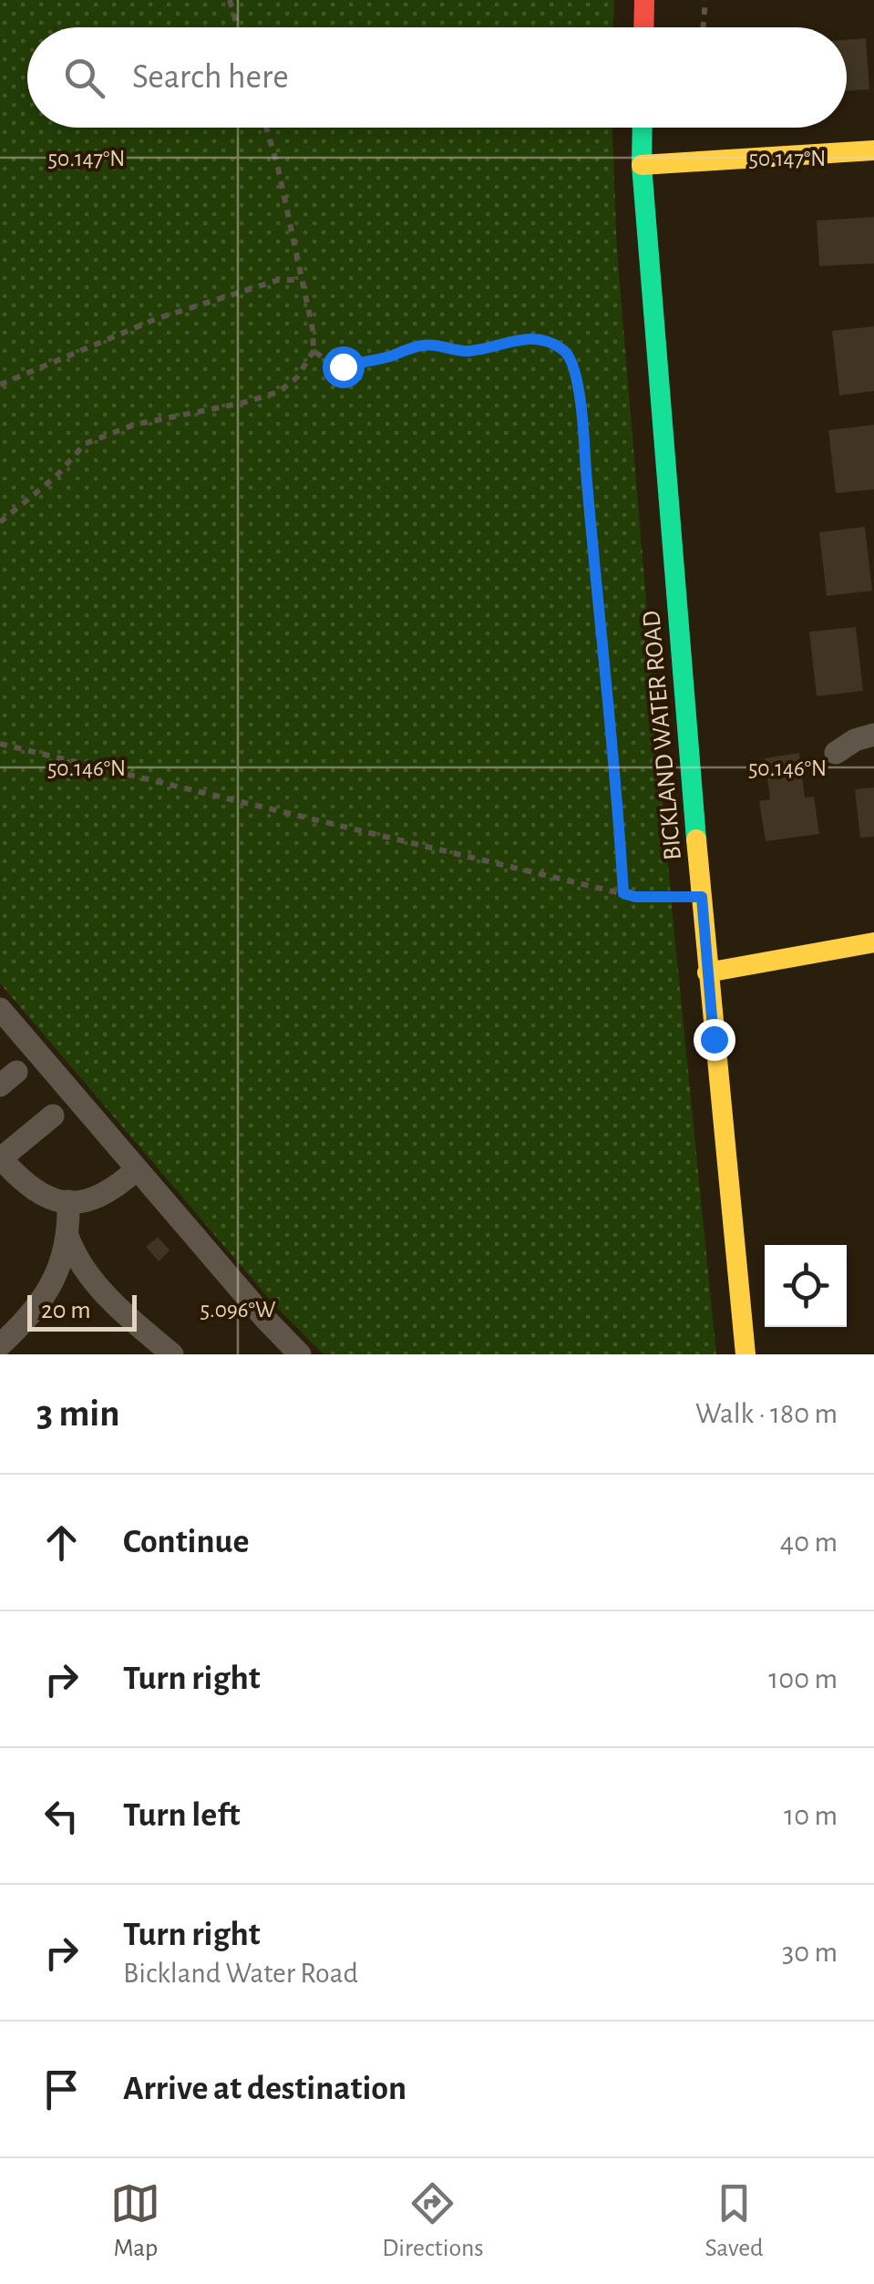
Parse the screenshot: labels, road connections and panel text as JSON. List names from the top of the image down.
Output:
{
  "streets": {
    "street": ["BICKLAND WATER ROAD"]
  },
  "scale_bar": "20 m",
  "page": {
    "search": "Search here",
    "scale": "20 m",
    "heading": ["3 min", "Walk · 180 m"],
    "list": [
      ["Continue", "40 m"],
      ["Turn right", "100 m"],
      ["Turn left", "10 m"],
      ["Turn right", "Bickland Water Road", "30 m"],
      "Arrive at destination"
    ],
    "nav": ["Map", "Directions", "Saved"]
  },
  "coordinates": ["50.147°N", "50.146°N", "5.096°W"]
}
